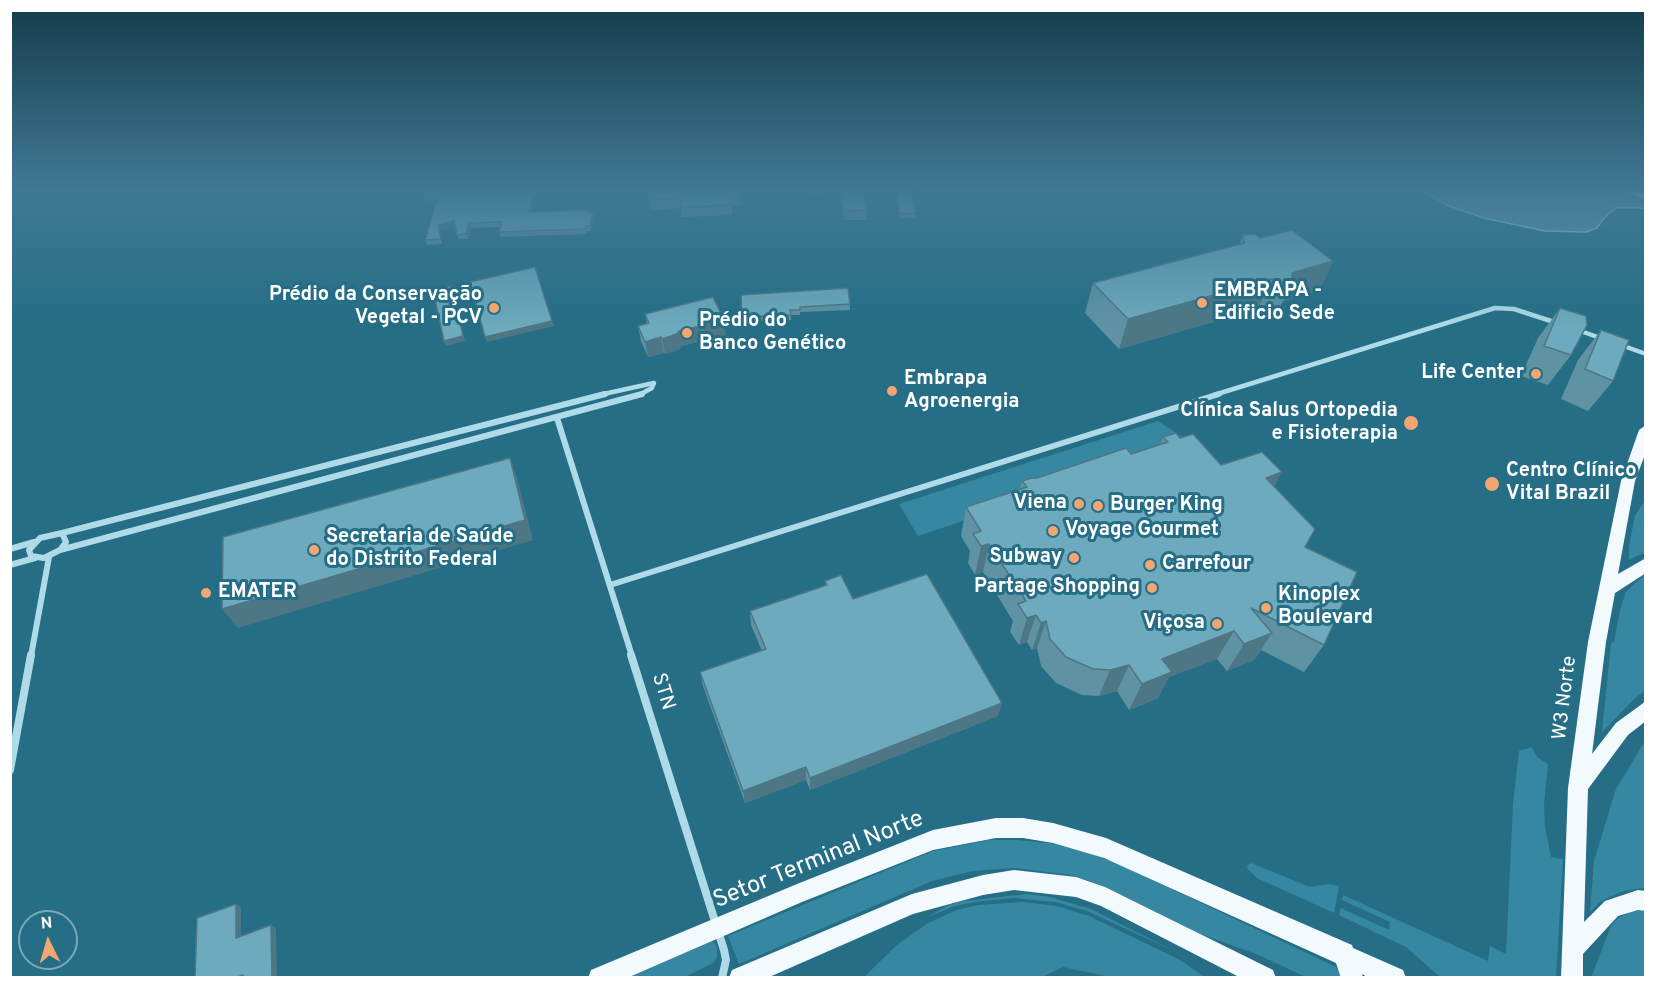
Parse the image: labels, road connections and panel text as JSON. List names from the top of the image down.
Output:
{
  "streets": {
    "main road": ["W3 Norte", "Setor Terminal Norte"],
    "street": ["STN"]
  },
  "crossings": [
    ["STN", "Setor Terminal Norte"]
  ],
  "places": [
    "EMBRAPA - Edificio Sede",
    "Prédio da Conservação Vegetal - PCV",
    "Prédio do Banco Genético",
    "Life Center",
    "Embrapa Agroenergia",
    "Clínica Salus Ortopedia e Fisioterapia",
    "Centro Clínico Vital Brazil",
    "Viena",
    "Burger King",
    "Voyage Gourmet",
    "Secretaria de Saúde do Distrito Federal",
    "Subway",
    "Carrefour",
    "Partage Shopping",
    "EMATER",
    "Kinoplex Boulevard",
    "Viçosa"
  ],
  "north": "top"
}
